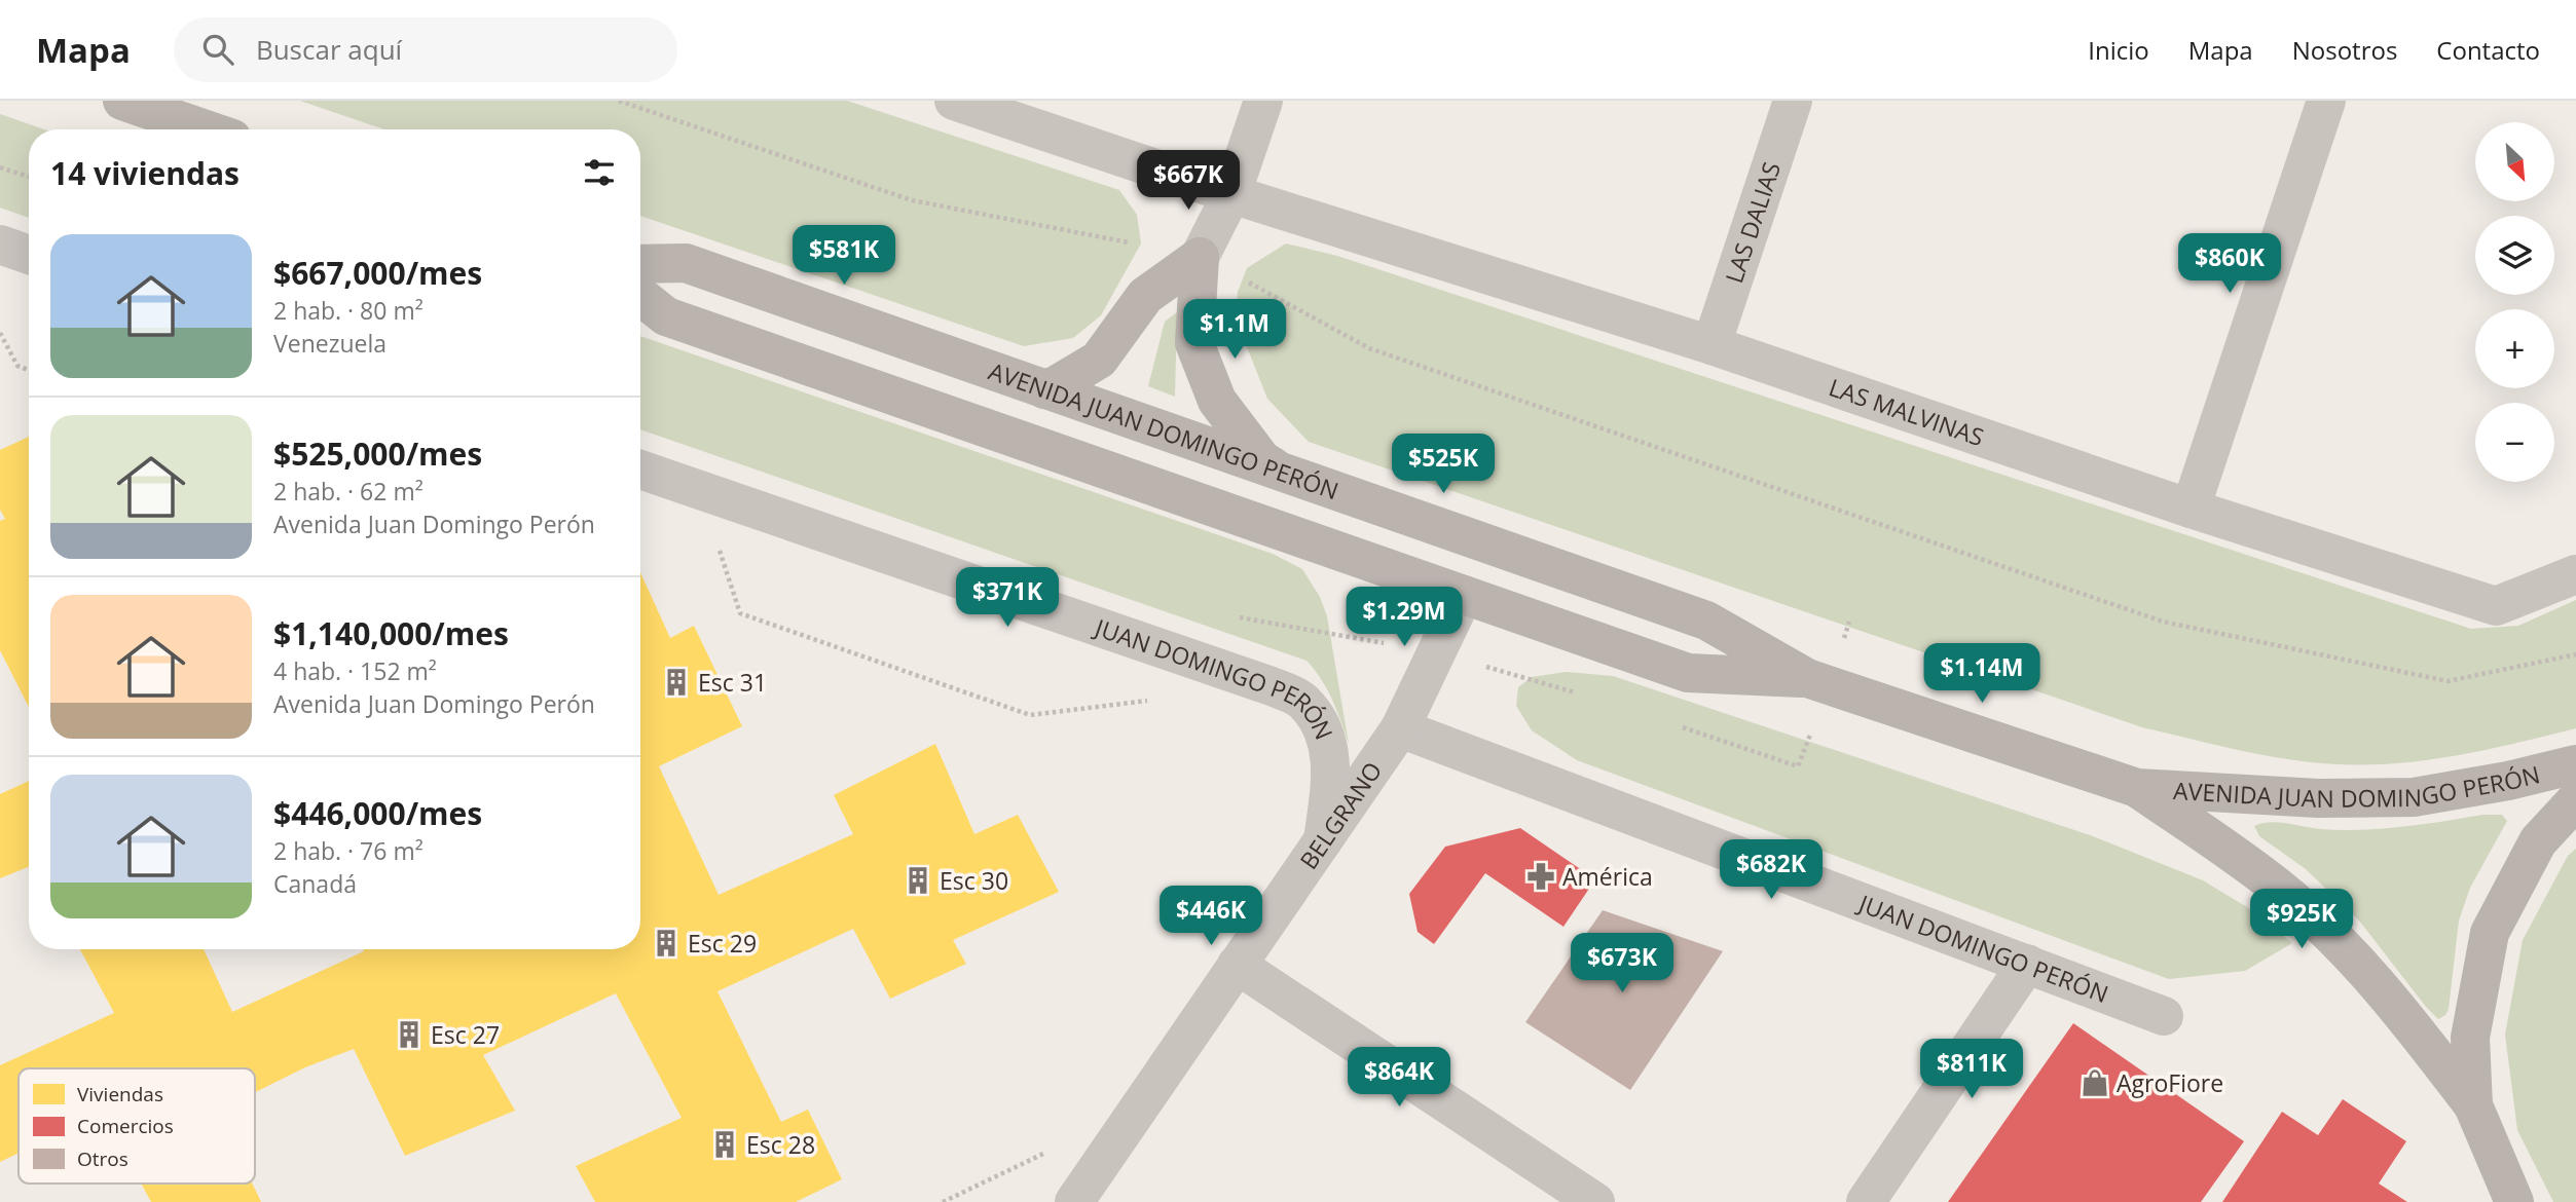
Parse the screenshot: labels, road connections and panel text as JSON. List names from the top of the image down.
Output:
{
  "streets": {
    "main road": ["AVENIDA JUAN DOMINGO PERÓN"],
    "street": [
      "LAS DALIAS",
      "LAS MALVINAS",
      "JUAN DOMINGO PERÓN",
      "BELGRANO"
    ]
  },
  "crossings": [
    ["LAS DALIAS", "LAS MALVINAS"],
    ["AVENIDA JUAN DOMINGO PERÓN", "BELGRANO"],
    ["JUAN DOMINGO PERÓN", "BELGRANO"]
  ],
  "places": {
    "building": [
      "Esc 31",
      "Esc 30",
      "Esc 29",
      "Esc 27",
      "Esc 28"
    ],
    "pharmacy": ["América"],
    "shop": ["AgroFiore"]
  },
  "legend": ["Viviendas", "Comercios", "Otros"],
  "north": "bottom right",
  "page": {
    "header": "Mapa",
    "search": "Buscar aquí",
    "nav": [
      "Inicio",
      "Mapa",
      "Nosotros",
      "Contacto"
    ],
    "map_buttons": ["+", "−"],
    "heading": "14 viviendas",
    "price": [
      "$667K",
      "$581K",
      "$860K",
      "$1.1M",
      "$525K",
      "$371K",
      "$1.29M",
      "$1.14M",
      "$682K",
      "$446K",
      "$925K",
      "$673K",
      "$811K",
      "$864K"
    ],
    "list": [
      {
        "name": "$667,000/mes",
        "note": "2 hab. · 80 m² · Venezuela"
      },
      {
        "name": "$525,000/mes",
        "note": "2 hab. · 62 m² · Avenida Juan Domingo Perón"
      },
      {
        "name": "$1,140,000/mes",
        "note": "4 hab. · 152 m² · Avenida Juan Domingo Perón"
      },
      {
        "name": "$446,000/mes",
        "note": "2 hab. · 76 m² · Canadá"
      }
    ]
  }
}
